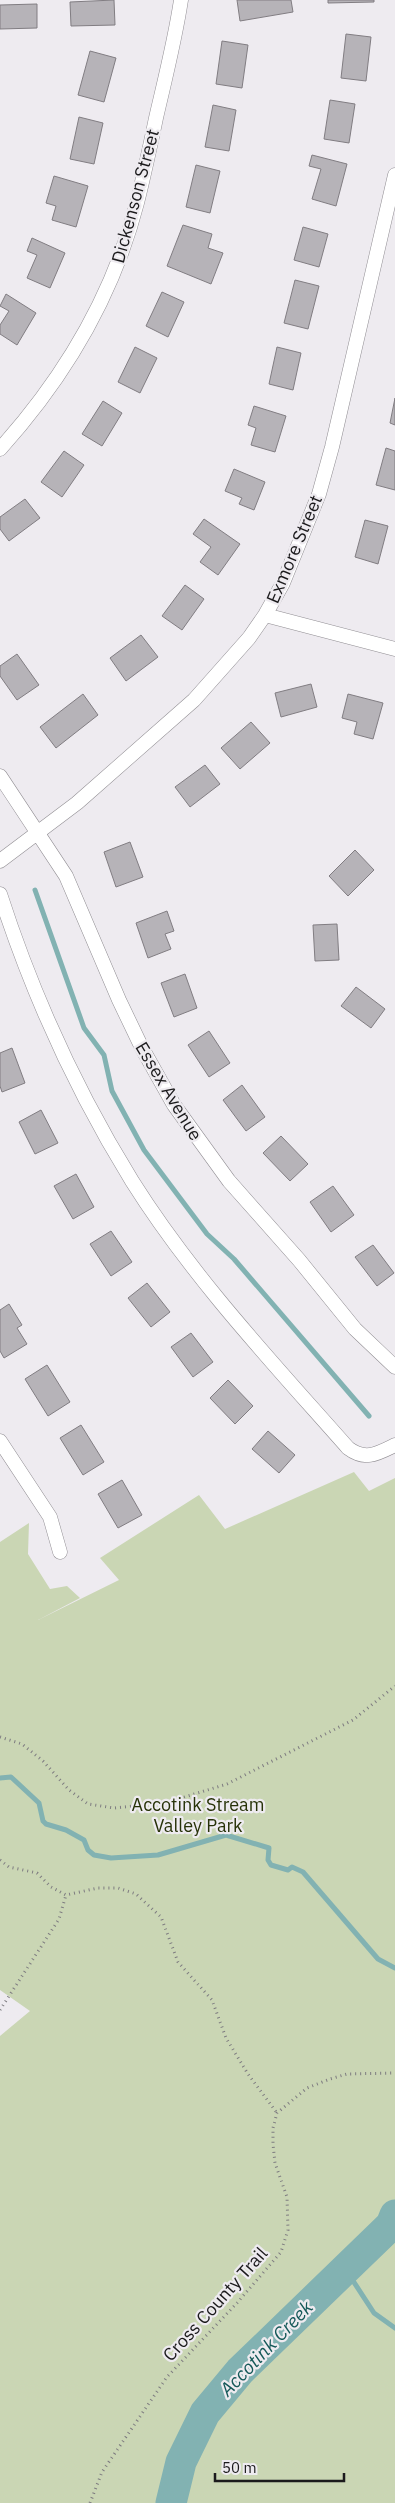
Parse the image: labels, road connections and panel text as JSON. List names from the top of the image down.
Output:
{
  "streets": {
    "street": ["Dickenson Street", "Exmore Street", "Essex Avenue"],
    "path": ["Cross County Trail"]
  },
  "crossings": [
    ["Exmore Street", "Essex Avenue"]
  ],
  "water": ["Accotink Creek"],
  "parks": ["Accotink Stream Valley Park"],
  "scale_bar": "50 m"
}
